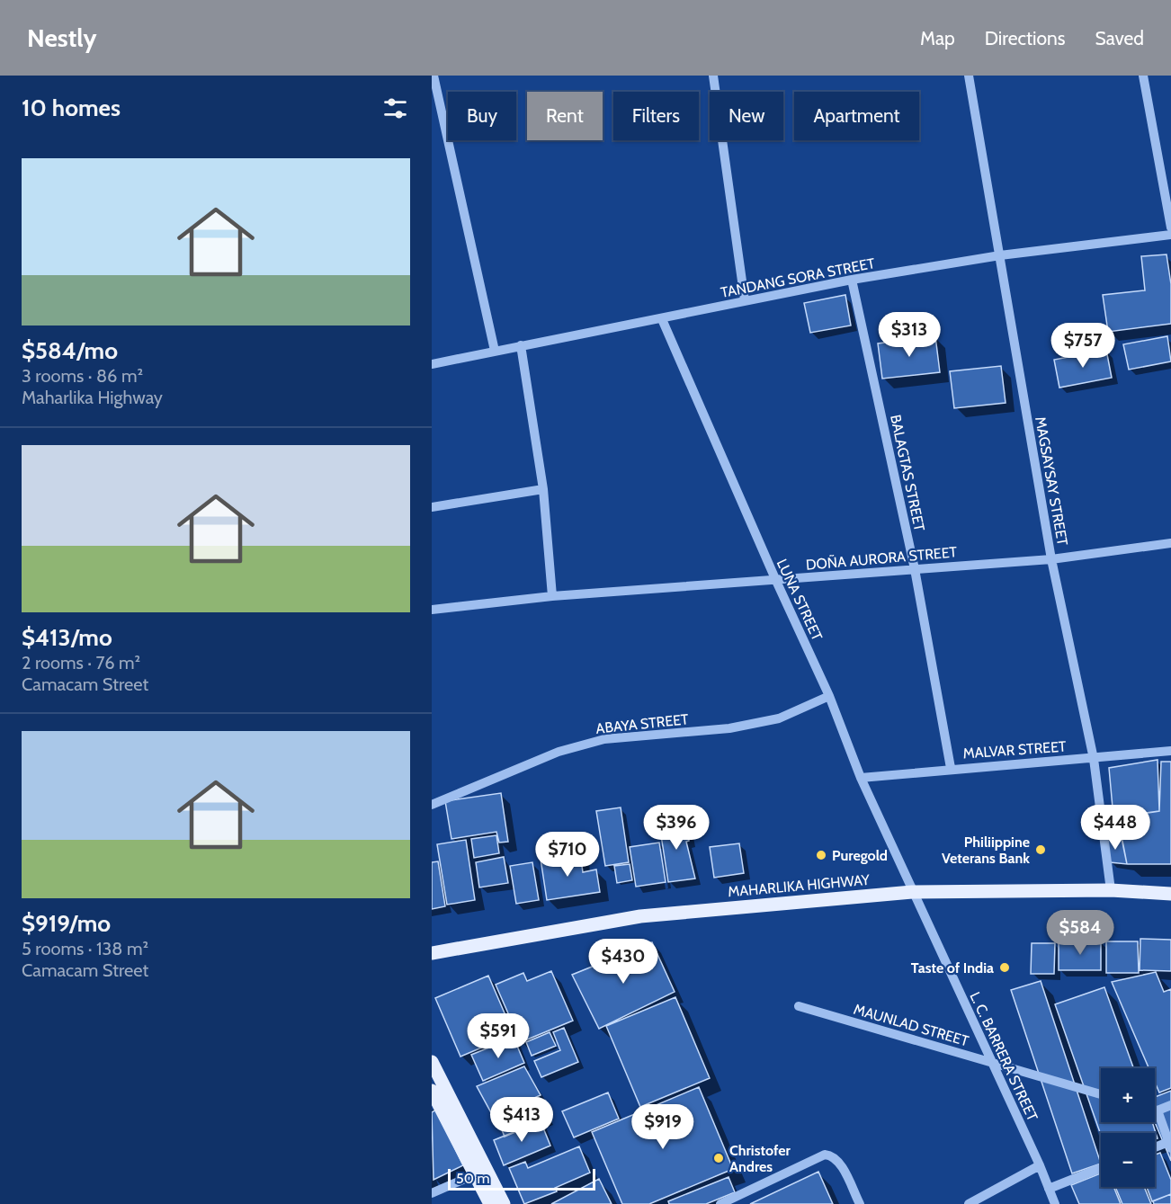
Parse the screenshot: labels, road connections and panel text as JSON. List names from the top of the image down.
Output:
{
  "streets": {
    "main road": ["MAHARLIKA HIGHWAY"],
    "street": [
      "TANDANG SORA STREET",
      "BALAGTAS STREET",
      "MAGSAYSAY STREET",
      "DOÑA AURORA STREET",
      "LUNA STREET",
      "ABAYA STREET",
      "MALVAR STREET",
      "MAUNLAD STREET",
      "L. C. BARRERA STREET"
    ]
  },
  "crossings": [
    ["TANDANG SORA STREET", "BALAGTAS STREET"],
    ["TANDANG SORA STREET", "MAGSAYSAY STREET"],
    ["TANDANG SORA STREET", "LUNA STREET"],
    ["BALAGTAS STREET", "DOÑA AURORA STREET"],
    ["BALAGTAS STREET", "MALVAR STREET"],
    ["MAGSAYSAY STREET", "DOÑA AURORA STREET"],
    ["MAGSAYSAY STREET", "MALVAR STREET"],
    ["MAGSAYSAY STREET", "MAHARLIKA HIGHWAY"],
    ["DOÑA AURORA STREET", "LUNA STREET"],
    ["LUNA STREET", "ABAYA STREET"],
    ["LUNA STREET", "MALVAR STREET"],
    ["LUNA STREET", "MAHARLIKA HIGHWAY"],
    ["LUNA STREET", "L. C. BARRERA STREET"],
    ["MAHARLIKA HIGHWAY", "L. C. BARRERA STREET"]
  ],
  "places": [
    "Philiippine Veterans Bank",
    "Puregold",
    "Taste of India",
    "Christofer Andres"
  ],
  "scale_bar": "50 m",
  "page": {
    "header": "Nestly",
    "nav": ["Map", "Directions", "Saved"],
    "heading": "10 homes",
    "chip": [
      "Buy",
      "Rent",
      "Filters",
      "New",
      "Apartment"
    ],
    "list": [
      {
        "name": "$584/mo",
        "note": "3 rooms · 86 m² · Maharlika Highway"
      },
      {
        "name": "$413/mo",
        "note": "2 rooms · 76 m² · Camacam Street"
      },
      {
        "name": "$919/mo",
        "note": "5 rooms · 138 m² · Camacam Street"
      }
    ],
    "price": [
      "$313",
      "$757",
      "$396",
      "$448",
      "$710",
      "$584",
      "$430",
      "$591",
      "$413",
      "$919"
    ],
    "map_buttons": ["+", "−"],
    "scale": "50 m"
  }
}
